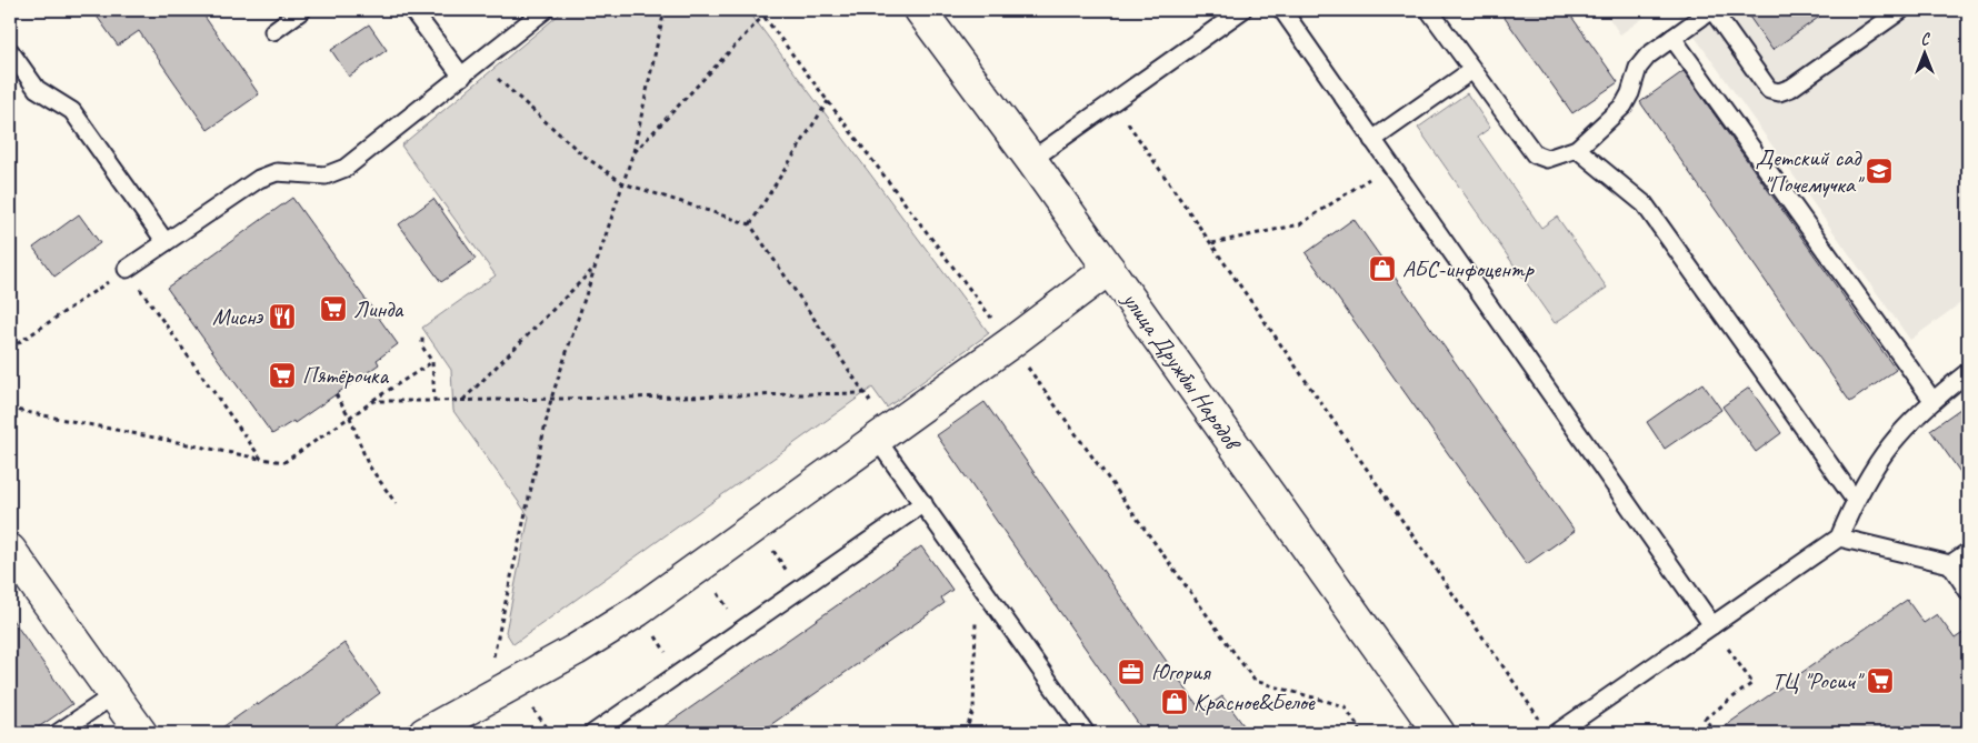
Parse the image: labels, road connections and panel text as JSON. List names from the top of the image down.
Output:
{
  "streets": {
    "street": ["улица Дружбы Народов"]
  },
  "places": {
    "school or university": ["Детский сад \"Почемучка\""],
    "shop": ["АБС-инфоцентр", "Красное&Белое"],
    "supermarket": ["Линда", "Пятёрочка", "ТЦ \"Росич\""],
    "restaurant": ["Миснэ"],
    "office": ["Югория"]
  },
  "north": "top"
}
